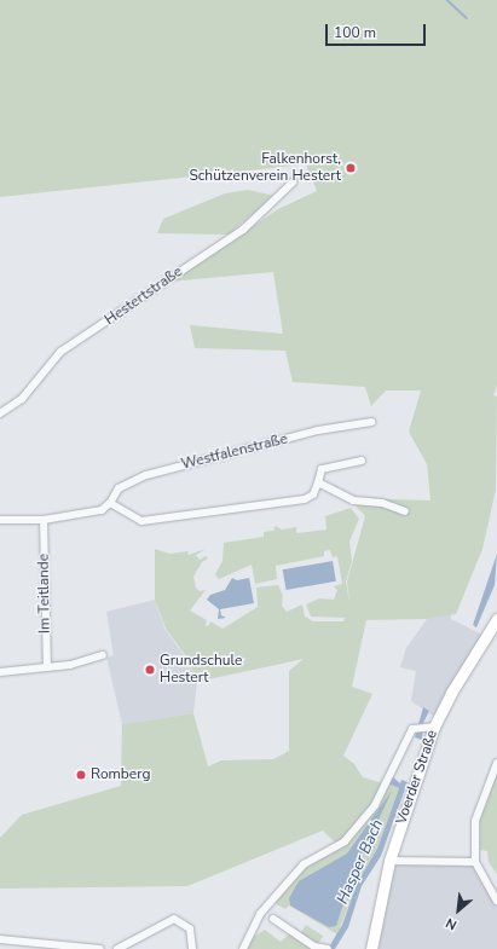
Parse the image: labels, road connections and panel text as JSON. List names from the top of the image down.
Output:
{
  "streets": {
    "main road": ["Voerder Straße"],
    "street": ["Hestertstraße", "Westfalenstraße", "Im Teitlande"]
  },
  "crossings": [
    ["Westfalenstraße", "Im Teitlande"]
  ],
  "water": ["Hasper Bach"],
  "places": ["Falkenhorst, Schützenverein Hestert", "Grundschule Hestert", "Romberg"],
  "scale_bar": "100 m",
  "north": "bottom left"
}
